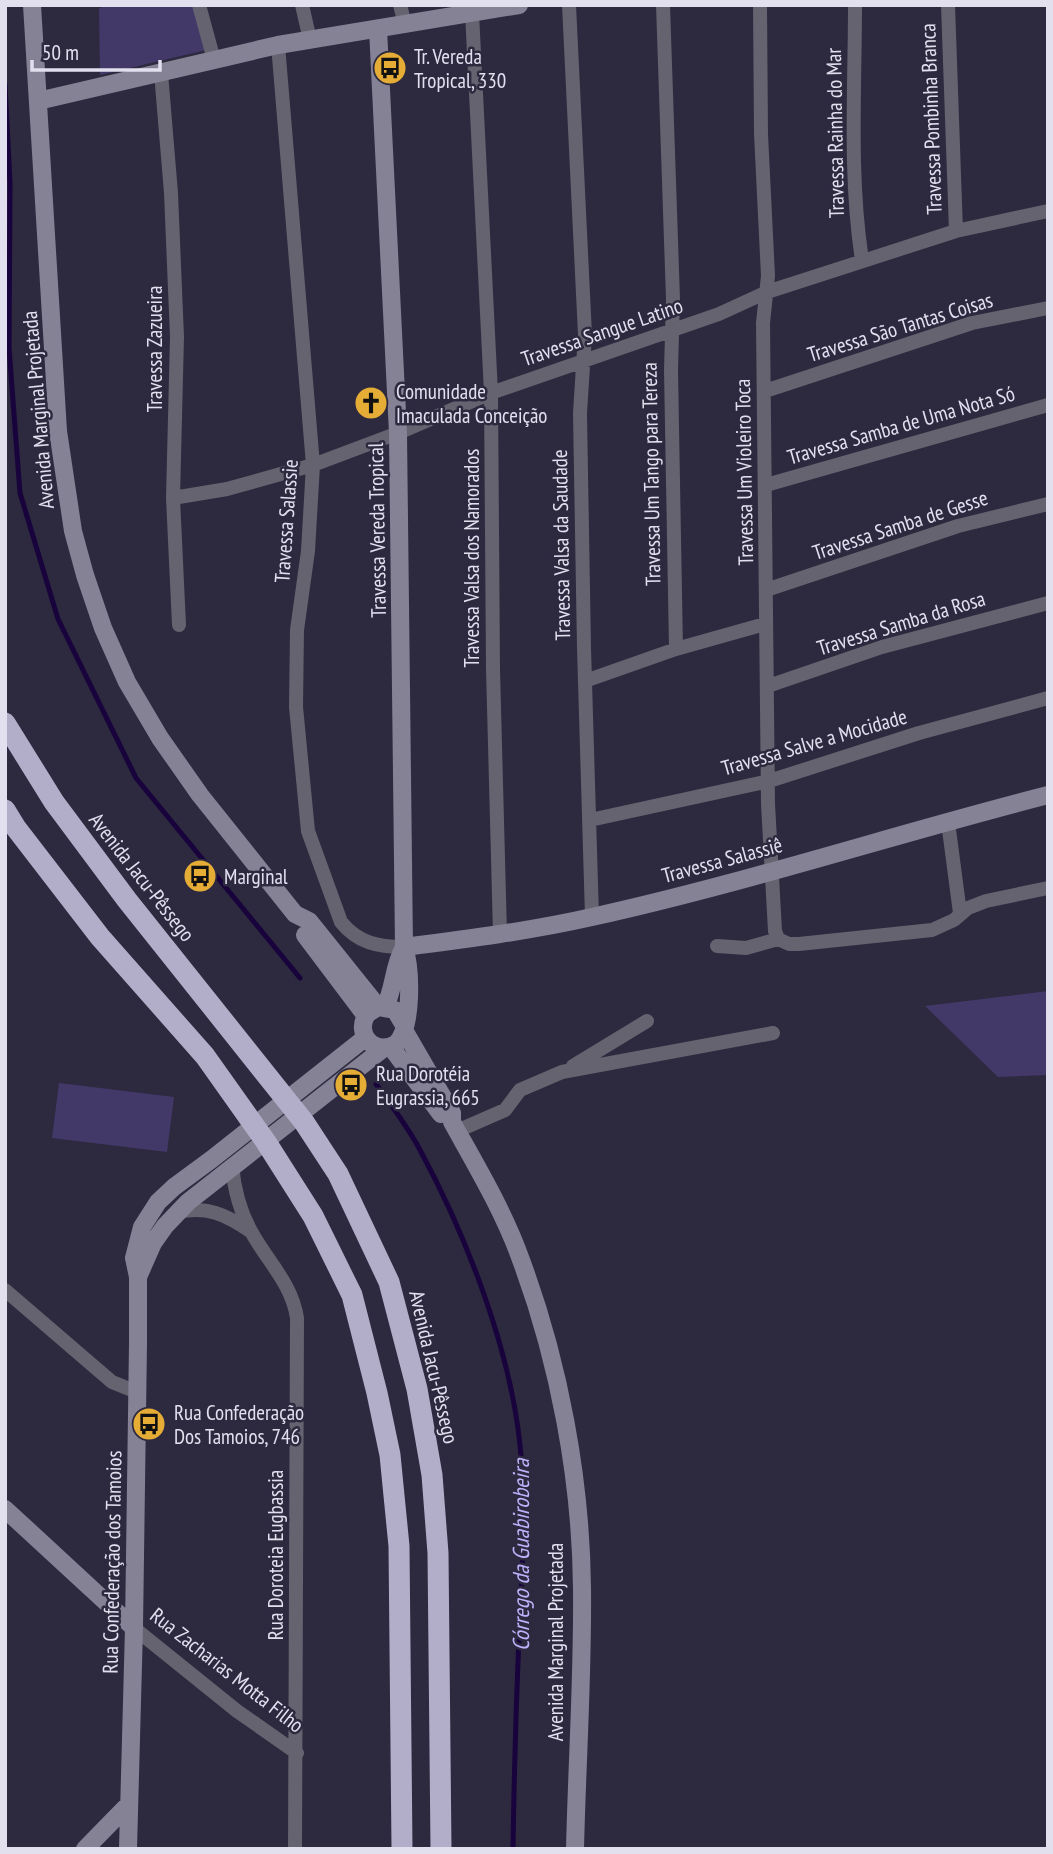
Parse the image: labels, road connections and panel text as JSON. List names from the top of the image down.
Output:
{
  "streets": {
    "highway": ["Avenida Jacu-Pêssego"],
    "main road": [
      "Avenida Marginal Projetada",
      "Travessa Vereda Tropical",
      "Travessa Salassiê",
      "Rua Confederação dos Tamoios",
      "Rua Zacharias Motta Filho"
    ],
    "street": [
      "Travessa Pombinha Branca",
      "Travessa Rainha do Mar",
      "Travessa São Tantas Coisas",
      "Travessa Sangue Latino",
      "Travessa Zazueira",
      "Travessa Samba de Uma Nota Só",
      "Travessa Um Violeiro Toca",
      "Travessa Um Tango para Tereza",
      "Travessa Salassie",
      "Travessa Samba de Gesse",
      "Travessa Valsa da Saudade",
      "Travessa Valsa dos Namorados",
      "Travessa Samba da Rosa",
      "Travessa Salve a Mocidade",
      "Rua Doroteia Eugbassia"
    ]
  },
  "crossings": [
    ["Travessa Pombinha Branca", "Travessa Sangue Latino"],
    ["Travessa Rainha do Mar", "Travessa Sangue Latino"],
    ["Travessa São Tantas Coisas", "Travessa Um Violeiro Toca"],
    ["Travessa Sangue Latino", "Travessa Zazueira"],
    ["Travessa Sangue Latino", "Travessa Um Violeiro Toca"],
    ["Travessa Sangue Latino", "Travessa Um Tango para Tereza"],
    ["Travessa Sangue Latino", "Travessa Salassie"],
    ["Travessa Sangue Latino", "Travessa Vereda Tropical"],
    ["Travessa Sangue Latino", "Travessa Valsa da Saudade"],
    ["Travessa Sangue Latino", "Travessa Valsa dos Namorados"],
    ["Avenida Marginal Projetada", "Travessa Vereda Tropical"],
    ["Avenida Marginal Projetada", "Rua Confederação dos Tamoios"],
    ["Travessa Samba de Uma Nota Só", "Travessa Um Violeiro Toca"],
    ["Travessa Um Violeiro Toca", "Travessa Samba de Gesse"],
    ["Travessa Um Violeiro Toca", "Travessa Samba da Rosa"],
    ["Travessa Um Violeiro Toca", "Travessa Salve a Mocidade"],
    ["Travessa Um Violeiro Toca", "Travessa Salassiê"],
    ["Travessa Salassie", "Travessa Vereda Tropical"],
    ["Travessa Salassie", "Travessa Salassiê"],
    ["Travessa Vereda Tropical", "Travessa Salassiê"],
    ["Travessa Vereda Tropical", "Rua Confederação dos Tamoios"],
    ["Travessa Valsa da Saudade", "Travessa Salve a Mocidade"],
    ["Travessa Valsa da Saudade", "Travessa Salassiê"],
    ["Travessa Valsa dos Namorados", "Travessa Salassiê"],
    ["Rua Doroteia Eugbassia", "Rua Confederação dos Tamoios"],
    ["Rua Doroteia Eugbassia", "Rua Zacharias Motta Filho"],
    ["Rua Confederação dos Tamoios", "Rua Zacharias Motta Filho"]
  ],
  "water": ["Córrego da Guabirobeira"],
  "places": {
    "bus stop": [
      "Tr. Vereda Tropical, 330",
      "Marginal",
      "Rua Dorotéia Eugrassia, 665",
      "Rua Confederação Dos Tamoios, 746"
    ],
    "church": ["Comunidade Imaculada Conceição"]
  },
  "scale_bar": "50 m"
}
